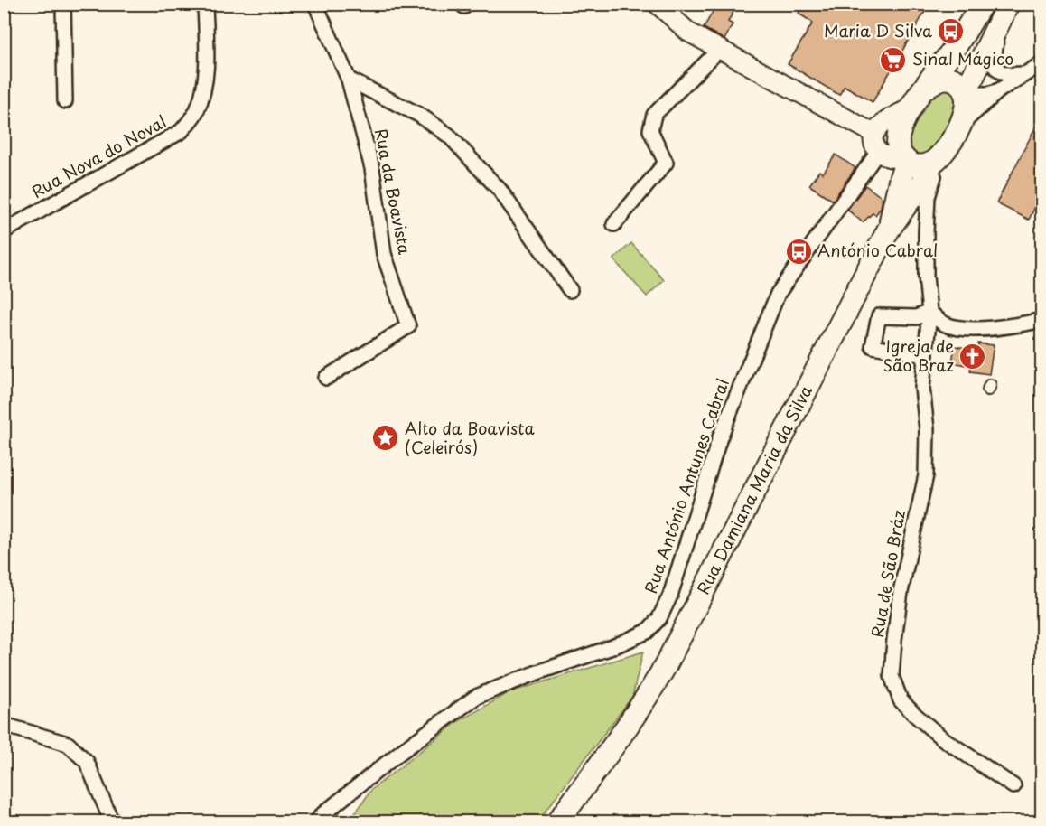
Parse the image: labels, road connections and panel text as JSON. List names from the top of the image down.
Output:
{
  "streets": {
    "main road": ["Rua Damiana Maria da Silva"],
    "street": [
      "Rua Nova do Noval",
      "Rua da Boavista",
      "Rua António Antunes Cabral",
      "Rua de São Bráz"
    ]
  },
  "crossings": [
    ["Rua António Antunes Cabral", "Rua Damiana Maria da Silva"],
    ["Rua Damiana Maria da Silva", "Rua de São Bráz"]
  ],
  "places": {
    "bus stop": ["Maria D Silva", "António Cabral"],
    "supermarket": ["Sinal Mágico"],
    "church": ["Igreja de São Braz"],
    "place": ["Alto da Boavista (Celeirós)"]
  }
}
